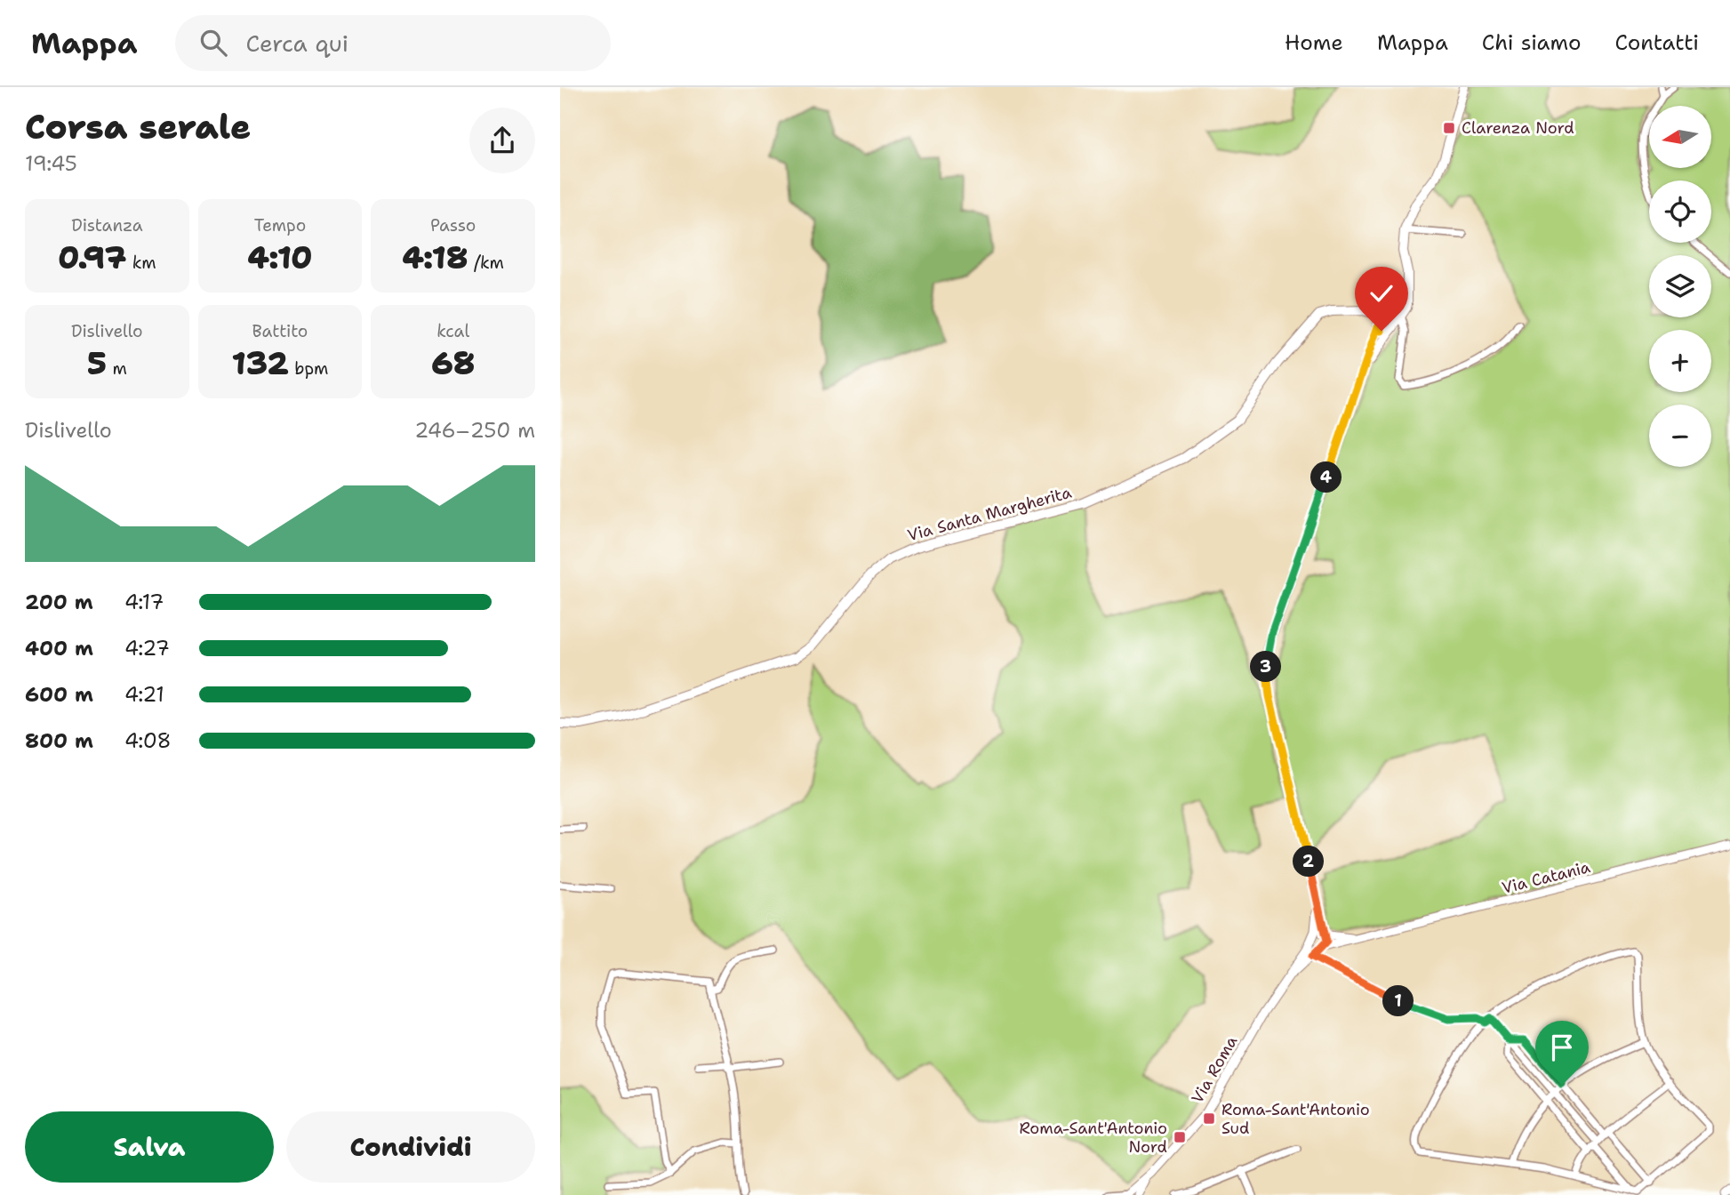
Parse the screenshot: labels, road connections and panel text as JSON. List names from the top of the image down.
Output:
{
  "streets": {
    "main road": ["Via Santa Margherita"],
    "street": ["Via Catania", "Via Roma"]
  },
  "places": {
    "transit": ["Clarenza Nord", "Roma-Sant'Antonio Sud", "Roma-Sant'Antonio Nord"]
  },
  "north": "left",
  "page": {
    "header": "Mappa",
    "search": "Cerca qui",
    "nav": [
      "Home",
      "Mappa",
      "Chi siamo",
      "Contatti"
    ],
    "heading": ["Corsa serale", "19:45"],
    "map_buttons": ["+", "−"],
    "stats": [
      ["Distanza", "0.97 km"],
      ["Tempo", "4:10"],
      ["Passo", "4:18 /km"],
      ["Dislivello", "5 m"],
      ["Battito", "132 bpm"],
      ["kcal", "68"]
    ],
    "chart": ["Dislivello", "246–250 m"],
    "pins": [
      "4",
      "3",
      "2",
      "1"
    ],
    "list": [
      {
        "name": "200 m",
        "note": "4:17"
      },
      {
        "name": "400 m",
        "note": "4:27"
      },
      {
        "name": "600 m",
        "note": "4:21"
      },
      {
        "name": "800 m",
        "note": "4:08"
      }
    ],
    "buttons": ["Salva", "Condividi"]
  }
}
